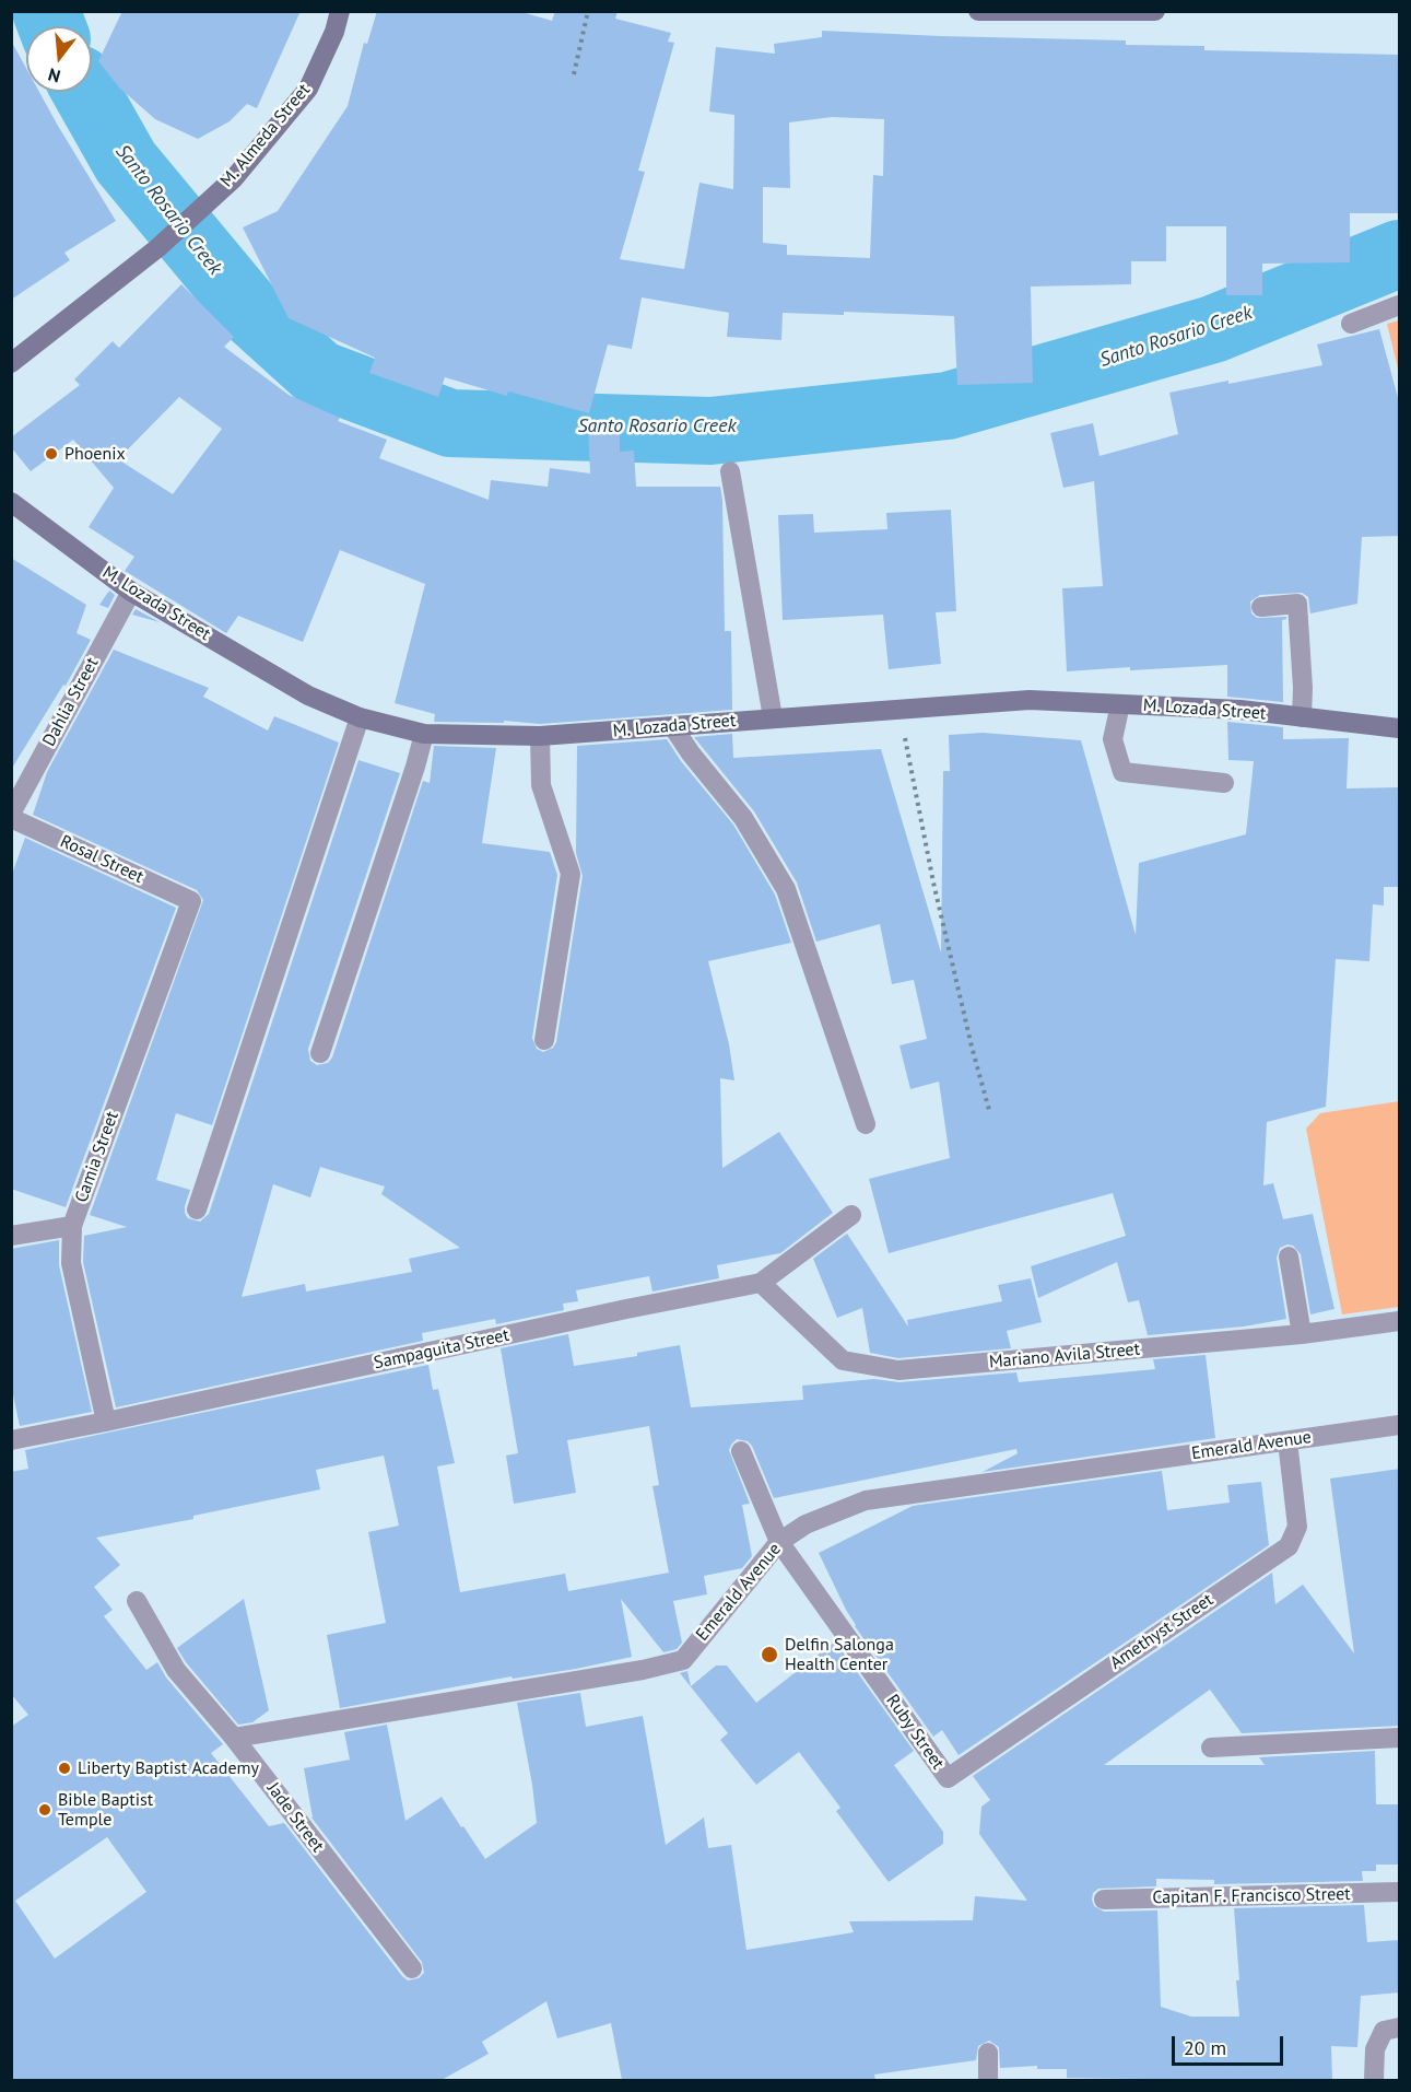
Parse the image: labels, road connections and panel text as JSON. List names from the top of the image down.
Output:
{
  "streets": {
    "street": [
      "M. Almeda Street",
      "M. Lozada Street",
      "Dahlia Street",
      "Rosal Street",
      "Camia Street",
      "Sampaguita Street",
      "Mariano Avila Street",
      "Emerald Avenue",
      "Amethyst Street",
      "Ruby Street",
      "Jade Street",
      "Capitan F. Francisco Street"
    ]
  },
  "crossings": [
    ["M. Lozada Street", "Dahlia Street"],
    ["Dahlia Street", "Rosal Street"],
    ["Rosal Street", "Camia Street"],
    ["Camia Street", "Sampaguita Street"],
    ["Sampaguita Street", "Mariano Avila Street"],
    ["Emerald Avenue", "Amethyst Street"],
    ["Emerald Avenue", "Ruby Street"],
    ["Emerald Avenue", "Jade Street"],
    ["Amethyst Street", "Ruby Street"]
  ],
  "water": ["Santo Rosario Creek"],
  "places": [
    "Phoenix",
    "Delfin Salonga Health Center",
    "Liberty Baptist Academy",
    "Bible Baptist Temple"
  ],
  "scale_bar": "20 m",
  "north": "bottom"
}
